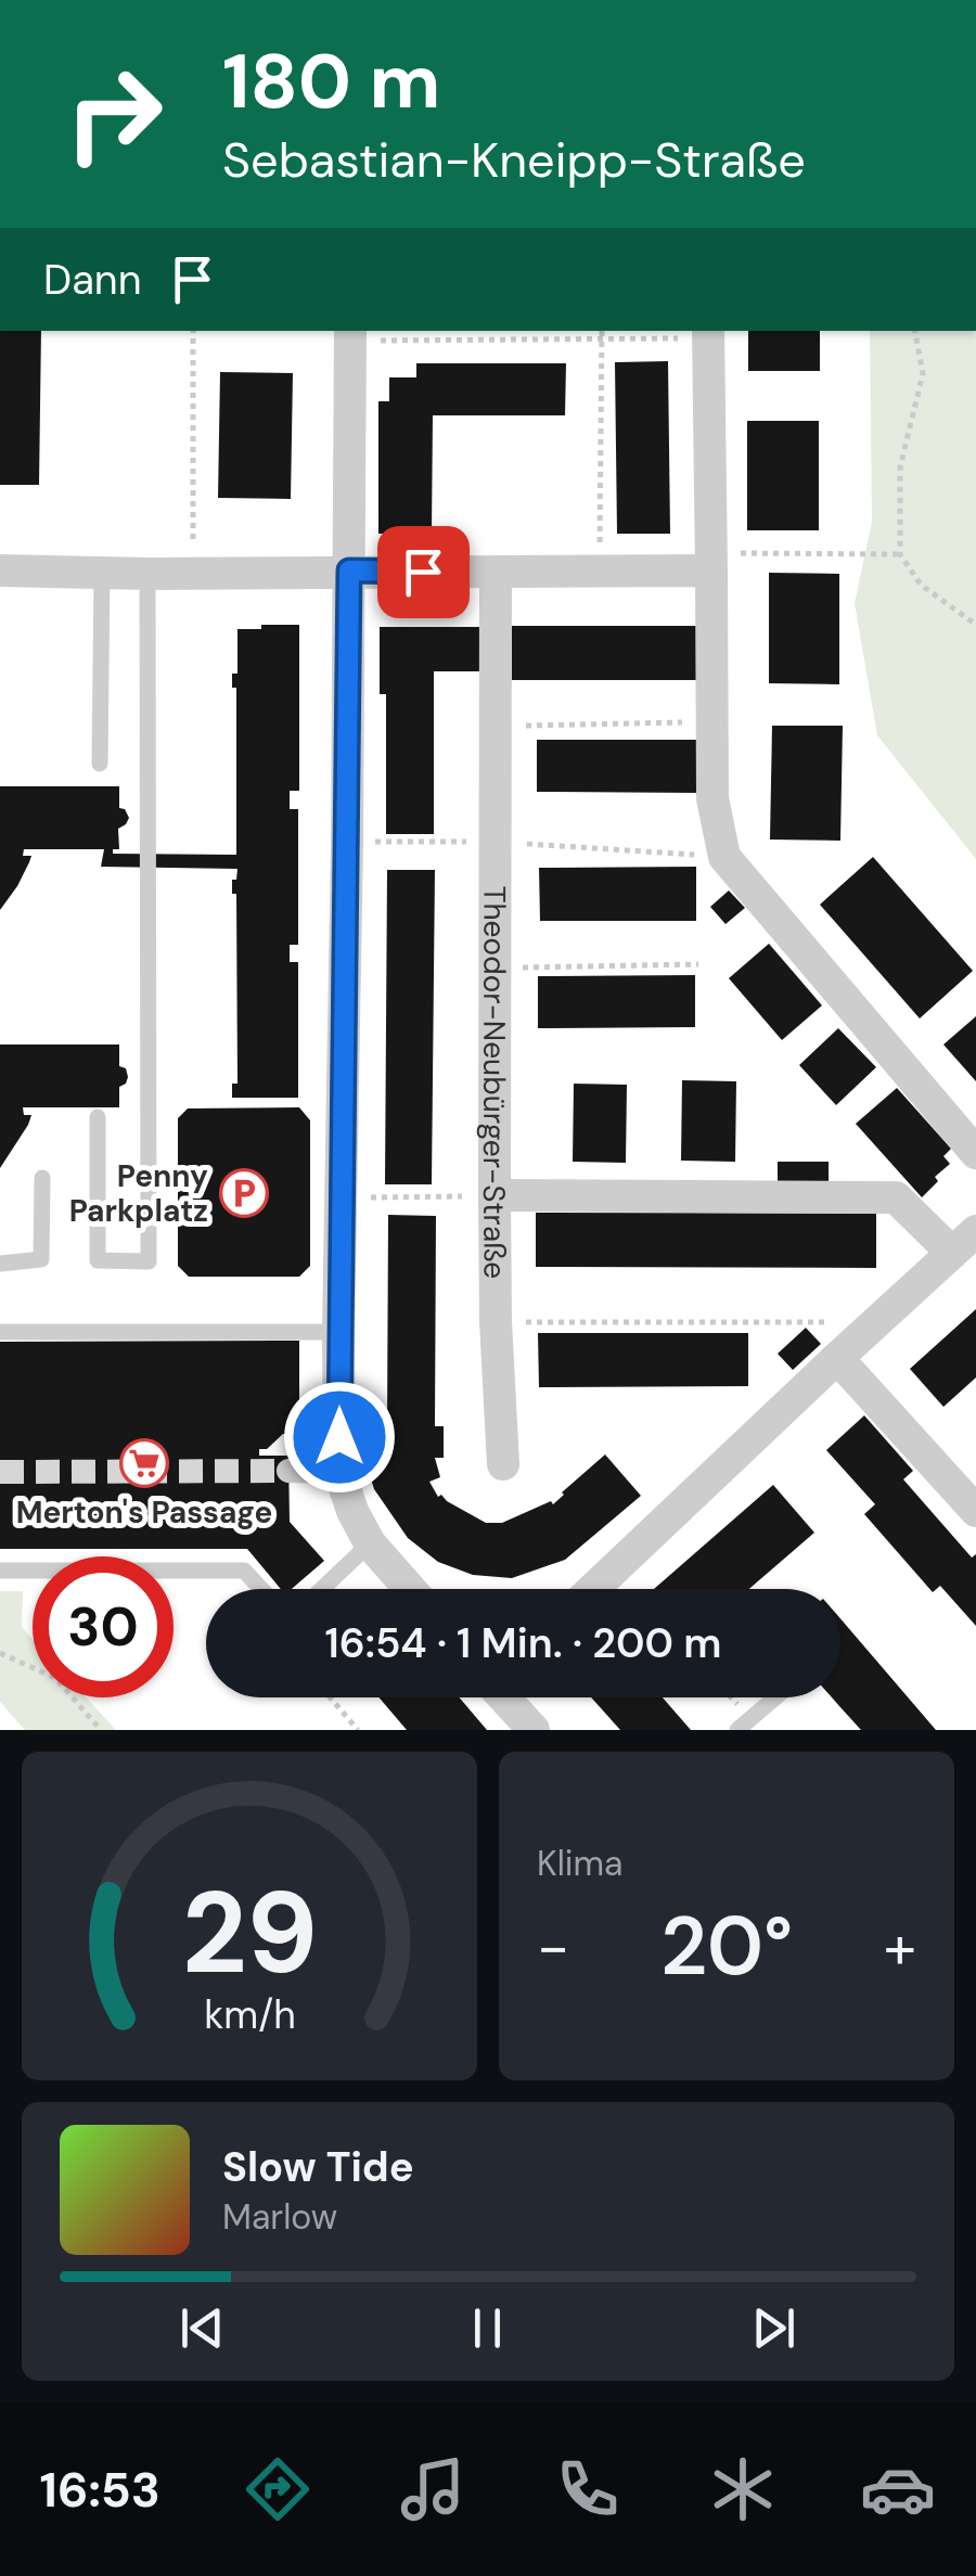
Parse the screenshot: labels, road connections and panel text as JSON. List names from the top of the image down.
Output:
{
  "streets": {
    "street": ["Theodor-Neubürger-Straße"]
  },
  "places": {
    "parking": ["Penny Parkplatz"],
    "supermarket": ["Merton's Passage"]
  },
  "page": {
    "turn": ["180 m", "Sebastian-Kneipp-Straße"],
    "then": "Dann",
    "limit": "30",
    "trip": "16:54 · 1 Min. · 200 m",
    "tile": "Klima",
    "heat": ["−", "20°", "+"],
    "song": ["Slow Tide", "Marlow"],
    "tabs": "16:53",
    "gauge": ["29", "km/h"]
  }
}
